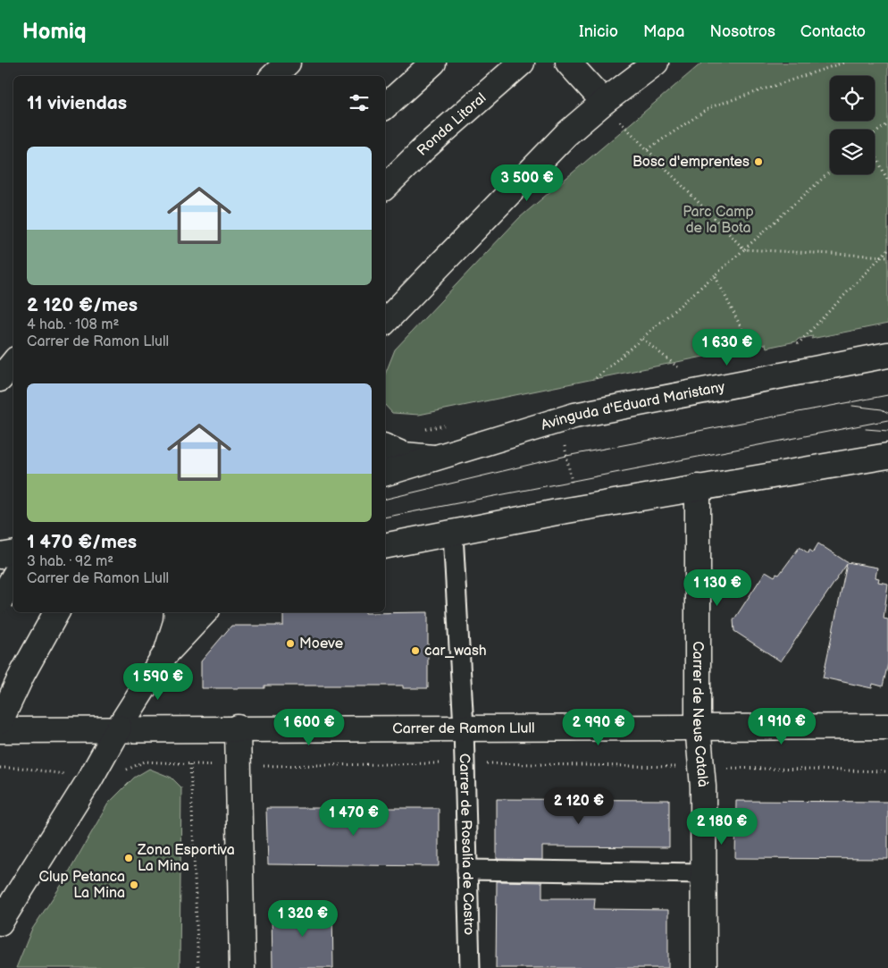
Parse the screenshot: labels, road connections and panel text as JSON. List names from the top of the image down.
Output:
{
  "streets": {
    "main road": [
      "Ronda Litoral",
      "Avinguda d'Eduard Maristany",
      "Carrer de Neus Català",
      "Carrer de Ramon Llull"
    ],
    "street": ["Carrer de Rosalía de Castro"]
  },
  "crossings": [
    ["Carrer de Neus Català", "Carrer de Ramon Llull"],
    ["Carrer de Ramon Llull", "Carrer de Rosalía de Castro"]
  ],
  "parks": ["Parc Camp de la Bota"],
  "places": [
    "Bosc d'emprentes",
    "Moeve",
    "car_wash",
    "Zona Esportiva La Mina",
    "Clup Petanca La Mina"
  ],
  "page": {
    "header": "Homiq",
    "nav": [
      "Inicio",
      "Mapa",
      "Nosotros",
      "Contacto"
    ],
    "heading": "11 viviendas",
    "list": [
      {
        "name": "2 120 €/mes",
        "note": "4 hab. · 108 m² · Carrer de Ramon Llull"
      },
      {
        "name": "1 470 €/mes",
        "note": "3 hab. · 92 m² · Carrer de Ramon Llull"
      }
    ],
    "price": [
      "3 500 €",
      "1 630 €",
      "1 130 €",
      "1 590 €",
      "1 910 €",
      "1 600 €",
      "2 990 €",
      "2 120 €",
      "1 470 €",
      "2 180 €",
      "1 320 €"
    ]
  }
}
